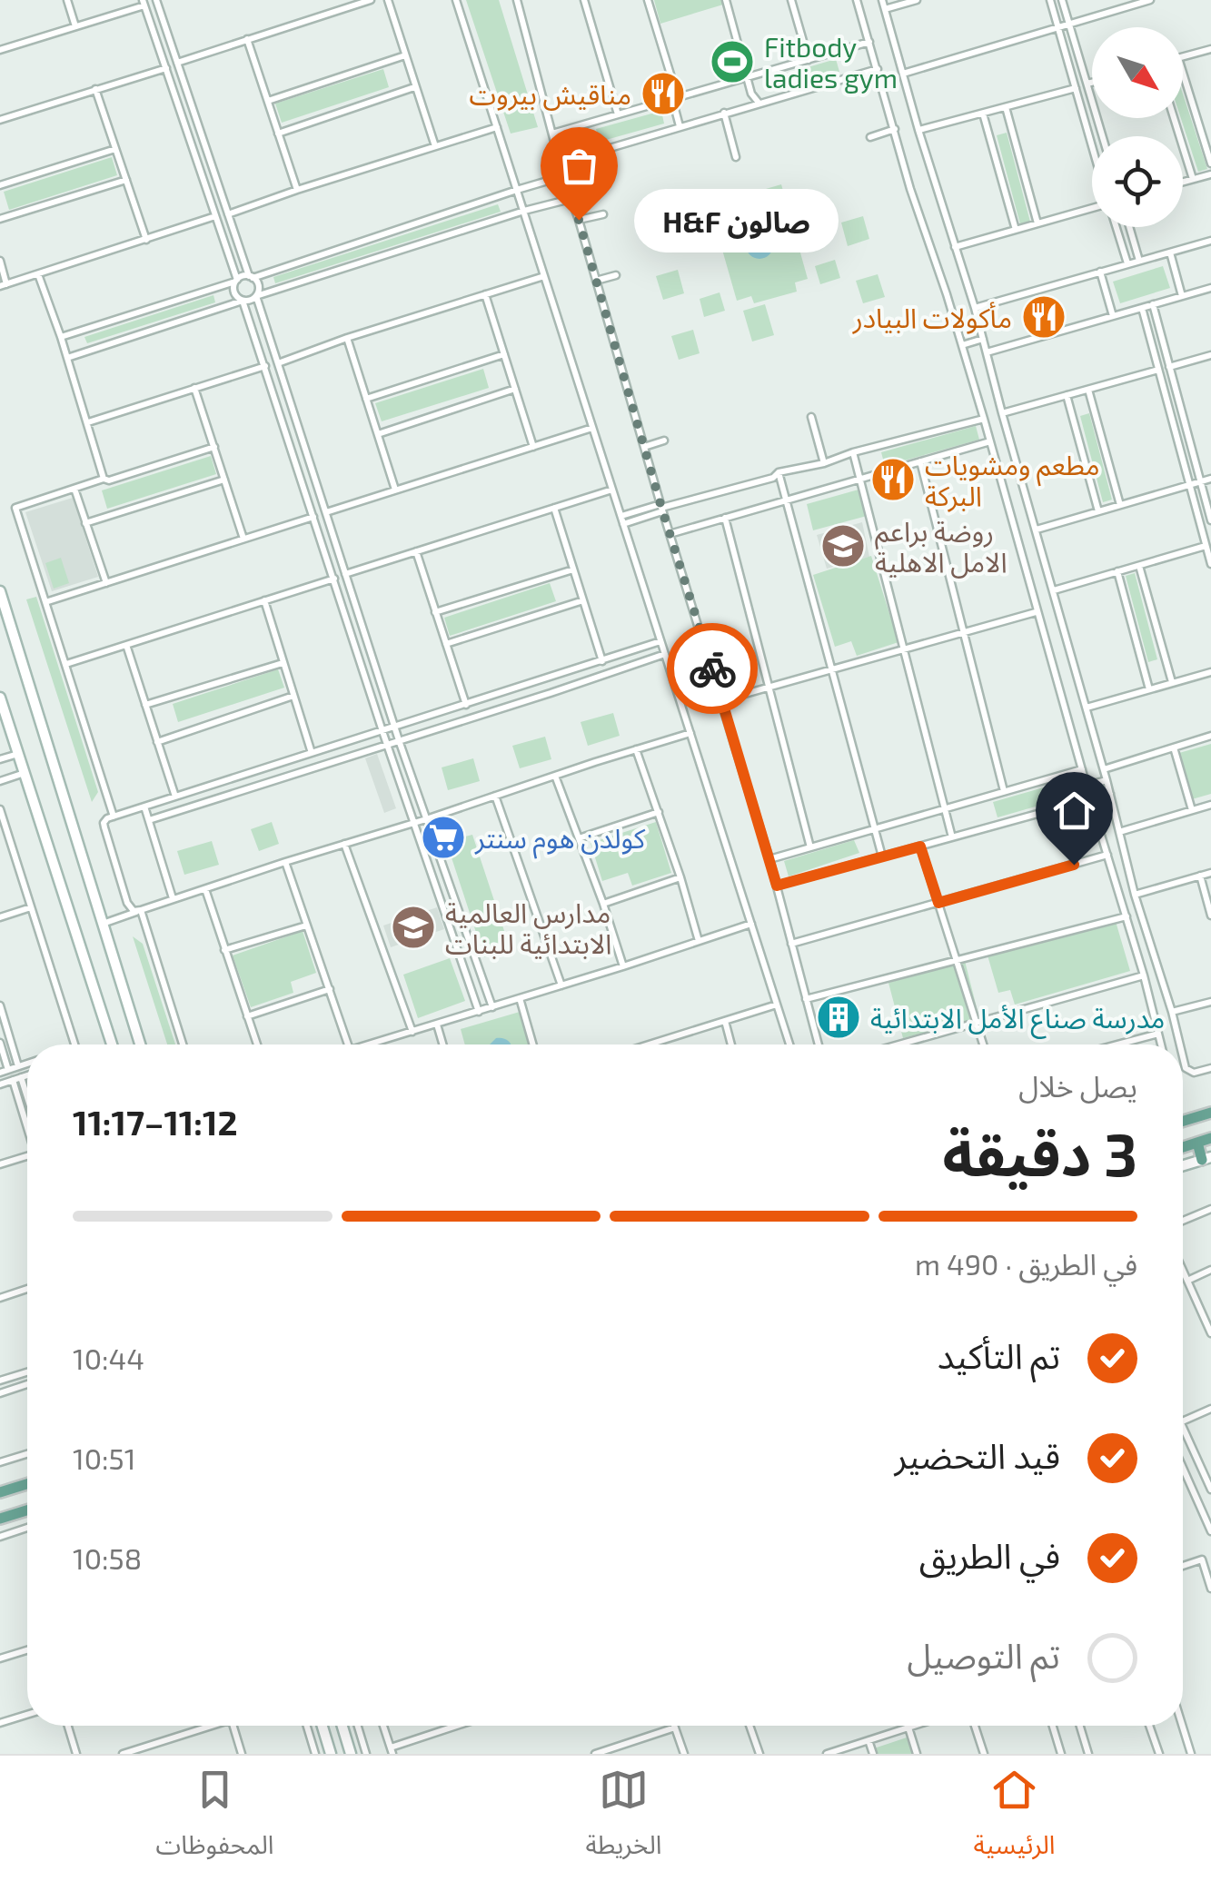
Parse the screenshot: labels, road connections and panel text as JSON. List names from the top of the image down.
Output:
{
  "places": {
    "sports": ["Fitbody ladies gym"],
    "restaurant": ["مناقيش بيروت", "مأكولات البيادر", "مطعم ومشويات البركة"],
    "other": ["صالون H&F"],
    "school or university": ["روضة براعم الامل الاهلية", "مدارس العالمية الابتدائية للبنات"],
    "supermarket": ["كولدن هوم سنتر"],
    "building": ["مدرسة صناع الأمل الابتدائية"]
  },
  "north": "bottom right",
  "page": {
    "bubble": "صالون H&F",
    "heading": ["3 دقيقة", "يصل خلال", "11:12–11:17"],
    "bar": "في الطريق · 490 m",
    "list": [
      ["تم التأكيد", "10:44"],
      ["قيد التحضير", "10:51"],
      ["في الطريق", "10:58"],
      "تم التوصيل"
    ],
    "tabs": ["الرئيسية", "الخريطة", "المحفوظات"]
  }
}
